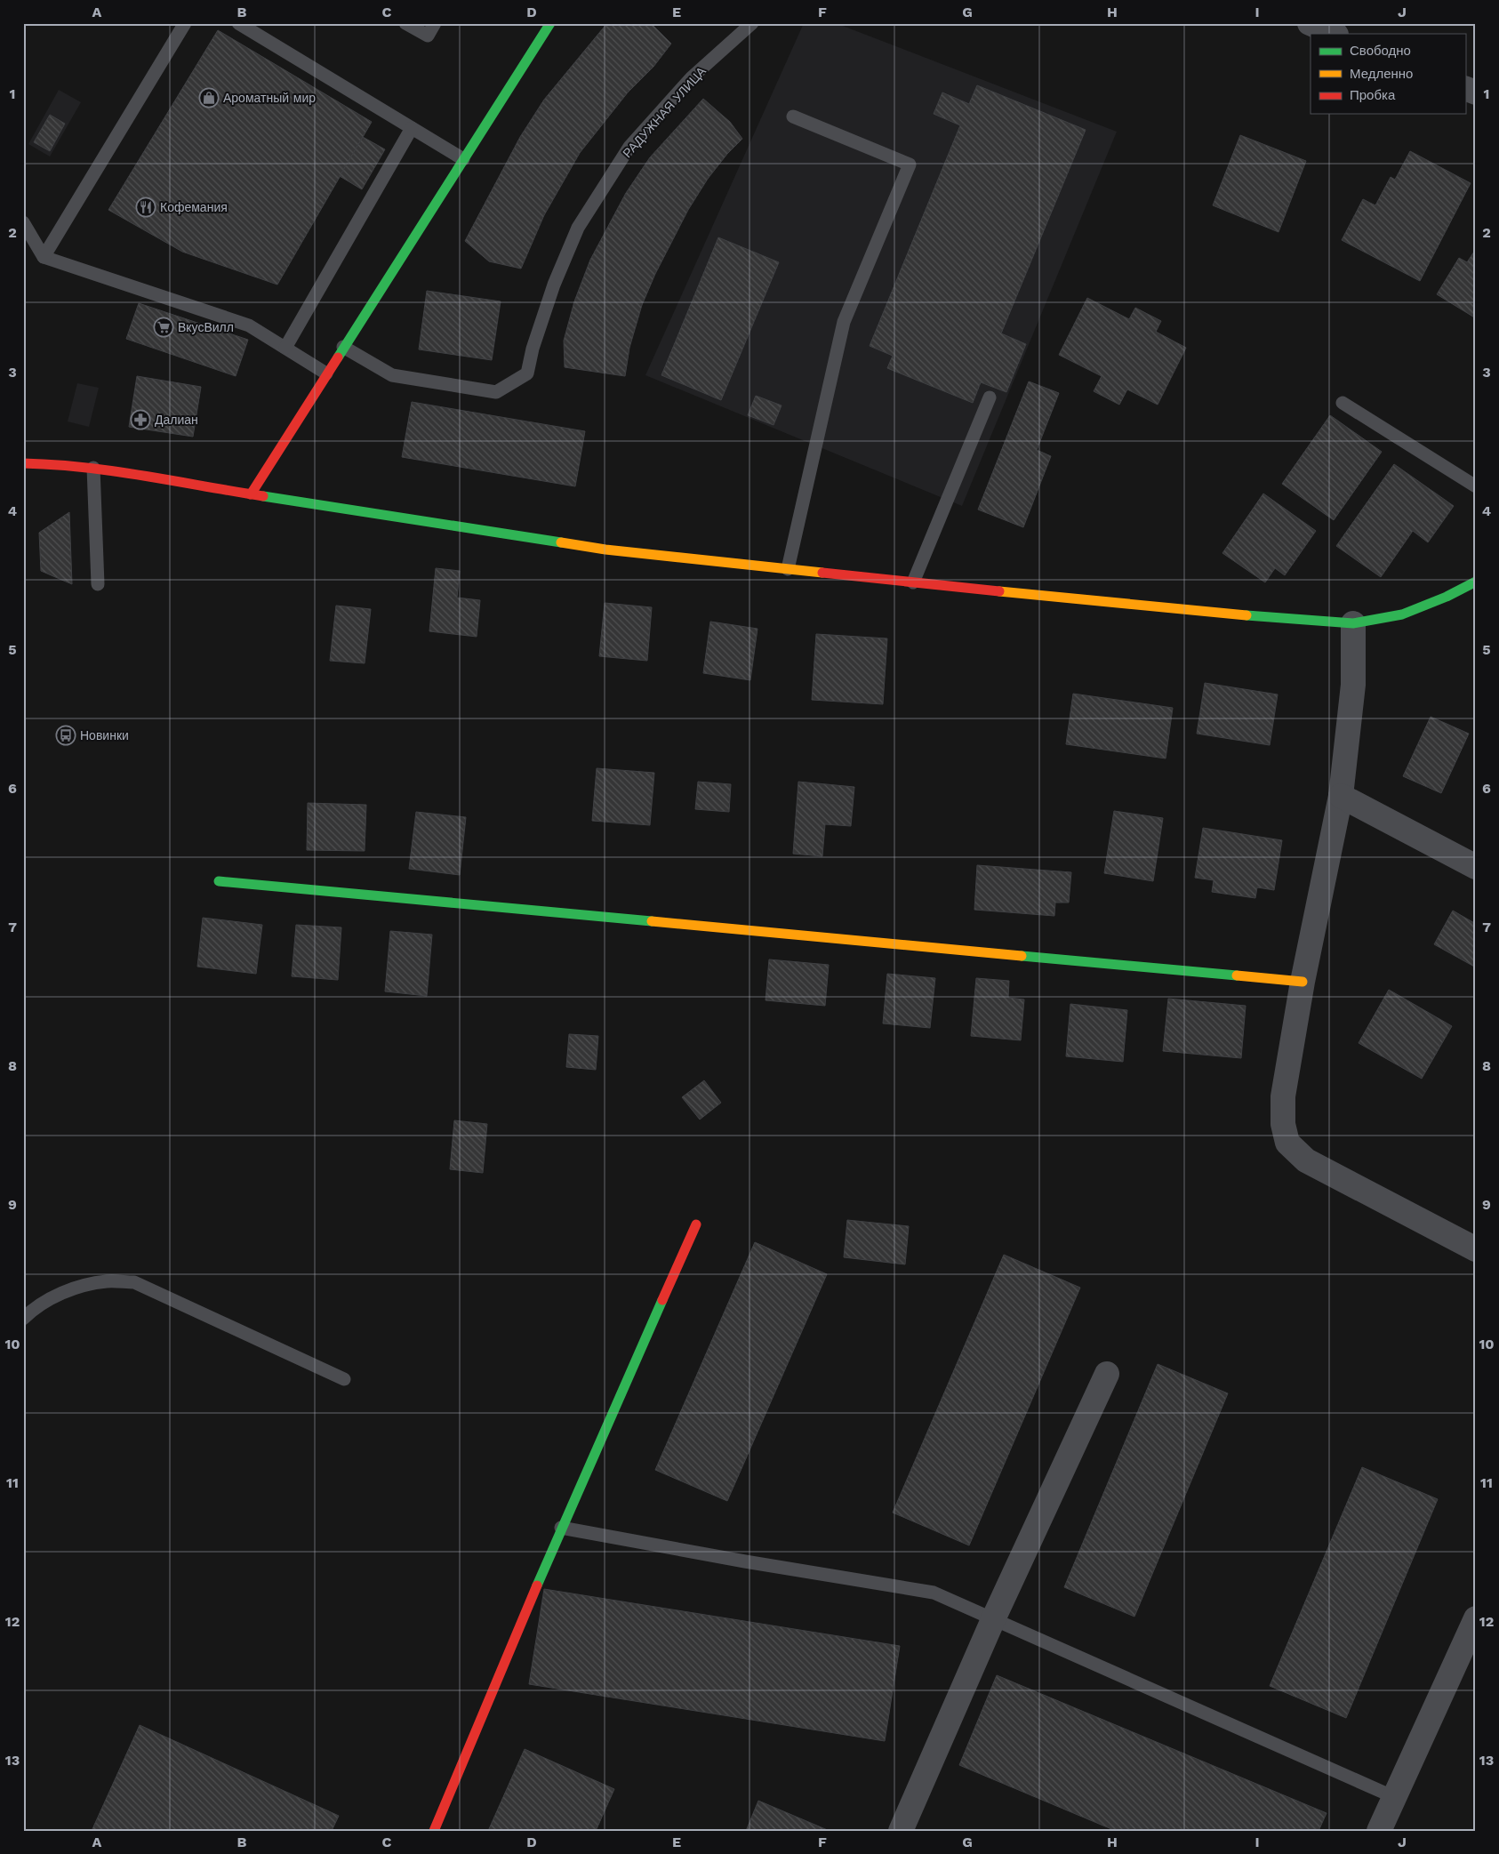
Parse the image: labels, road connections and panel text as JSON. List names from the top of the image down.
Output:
{
  "streets": {
    "lane": ["РАДУЖНАЯ УЛИЦА"]
  },
  "places": {
    "shop": ["Ароматный мир"],
    "restaurant": ["Кофемания"],
    "supermarket": ["ВкусВилл"],
    "pharmacy": ["Далиан"],
    "bus stop": ["Новинки"]
  },
  "legend": ["Свободно", "Медленно", "Пробка"],
  "grid": {
    "columns": [
      "A",
      "B",
      "C",
      "D",
      "E",
      "F",
      "G",
      "H",
      "I",
      "J"
    ],
    "rows": [
      "1",
      "2",
      "3",
      "4",
      "5",
      "6",
      "7",
      "8",
      "9",
      "10",
      "11",
      "12",
      "13"
    ]
  }
}
